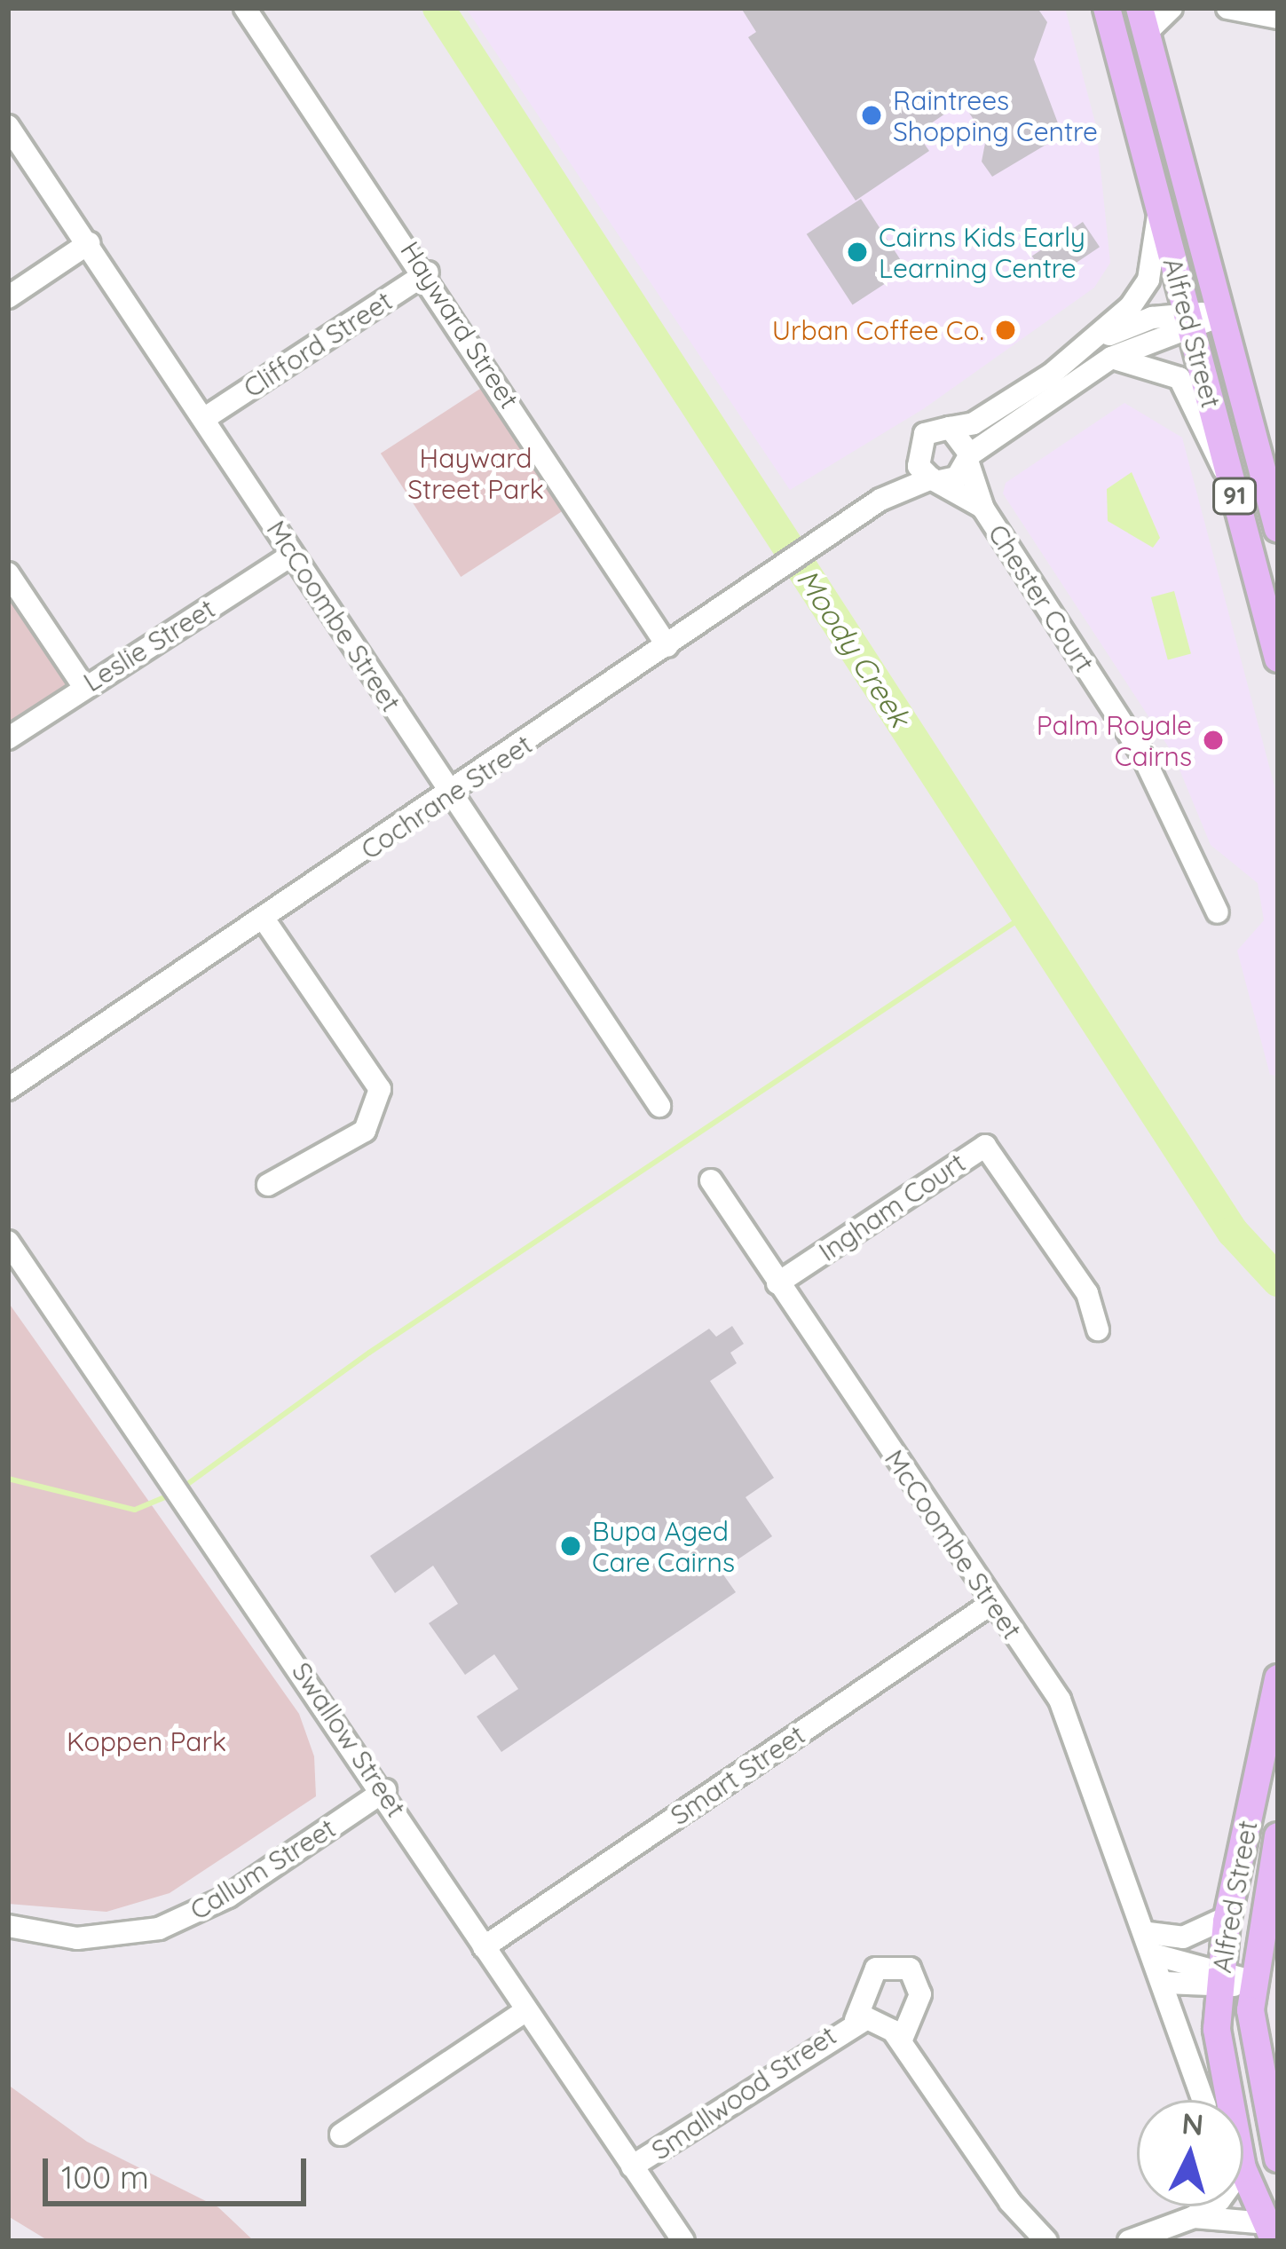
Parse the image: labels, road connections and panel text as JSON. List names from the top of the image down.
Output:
{
  "streets": {
    "main road": ["Alfred Street", "91"],
    "street": [
      "Hayward Street",
      "Clifford Street",
      "Chester Court",
      "McCoombe Street",
      "Leslie Street",
      "Cochrane Street",
      "Ingham Court",
      "Swallow Street",
      "Smart Street",
      "Callum Street",
      "Smallwood Street"
    ]
  },
  "crossings": [
    ["Hayward Street", "Clifford Street"],
    ["Hayward Street", "Cochrane Street"],
    ["Clifford Street", "McCoombe Street"],
    ["McCoombe Street", "Leslie Street"],
    ["McCoombe Street", "Cochrane Street"],
    ["McCoombe Street", "Ingham Court"],
    ["McCoombe Street", "Smart Street"],
    ["Swallow Street", "Smart Street"],
    ["Swallow Street", "Callum Street"],
    ["Swallow Street", "Smallwood Street"]
  ],
  "water": ["Moody Creek"],
  "parks": ["Hayward Street Park", "Koppen Park"],
  "places": [
    "Raintrees Shopping Centre",
    "Cairns Kids Early Learning Centre",
    "Urban Coffee Co.",
    "Palm Royale Cairns",
    "Bupa Aged Care Cairns"
  ],
  "scale_bar": "100 m",
  "north": "top"
}
